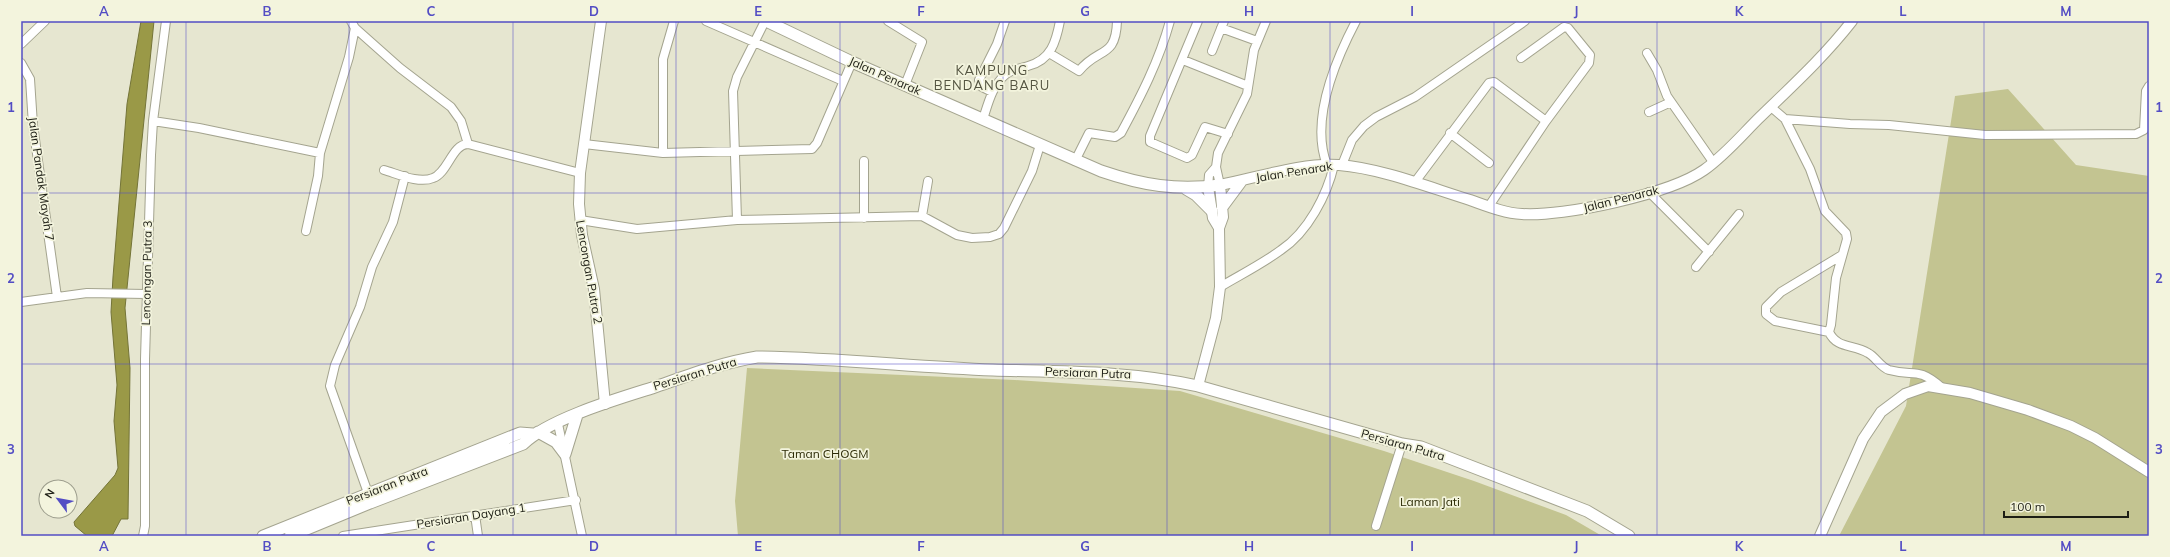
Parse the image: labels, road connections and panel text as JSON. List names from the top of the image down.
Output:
{
  "streets": {
    "main road": ["Jalan Penarak", "Persiaran Putra"],
    "street": [
      "Jalan Pandak Mayah 7",
      "Lencongan Putra 2",
      "Lencongan Putra 3",
      "Persiaran Dayang 1"
    ]
  },
  "crossings": [
    ["Lencongan Putra 2", "Persiaran Putra"]
  ],
  "districts": ["KAMPUNG BENDANG BARU"],
  "parks": ["Taman CHOGM", "Laman Jati"],
  "scale_bar": "100 m",
  "north": "top left",
  "grid": {
    "columns": [
      "A",
      "B",
      "C",
      "D",
      "E",
      "F",
      "G",
      "H",
      "I",
      "J",
      "K",
      "L",
      "M"
    ],
    "rows": ["1", "2", "3"]
  }
}
